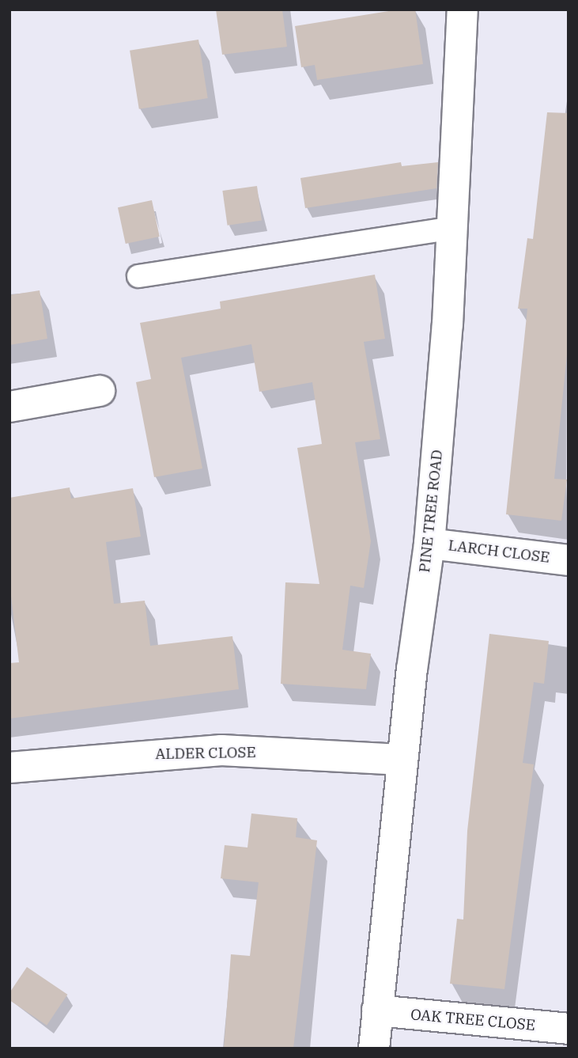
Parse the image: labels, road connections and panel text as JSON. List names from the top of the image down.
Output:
{
  "streets": {
    "street": [
      "PINE TREE ROAD",
      "LARCH CLOSE",
      "ALDER CLOSE",
      "OAK TREE CLOSE"
    ]
  },
  "crossings": [
    ["PINE TREE ROAD", "LARCH CLOSE"],
    ["PINE TREE ROAD", "ALDER CLOSE"],
    ["PINE TREE ROAD", "OAK TREE CLOSE"]
  ]
}
